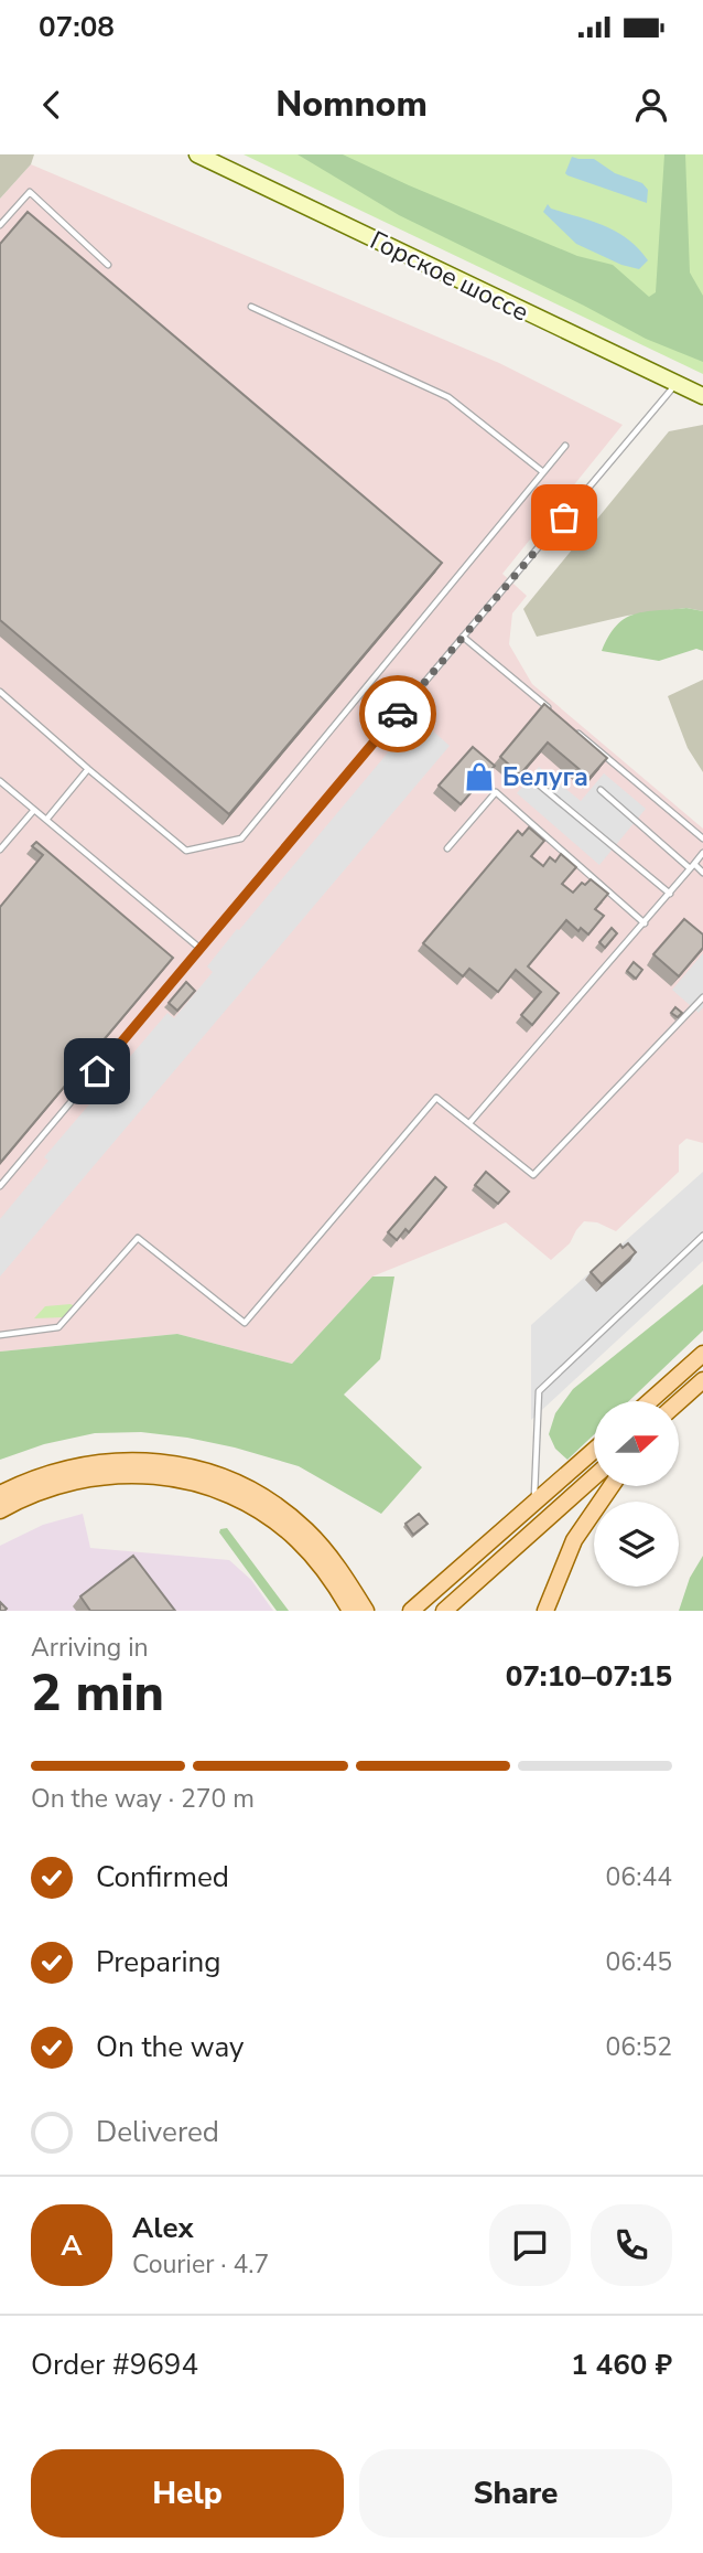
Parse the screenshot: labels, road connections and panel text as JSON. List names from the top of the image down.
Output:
{
  "streets": {
    "main road": ["Горское шоссе"]
  },
  "places": {
    "shop": ["Белуга"]
  },
  "north": "right",
  "page": {
    "status": "07:08",
    "header": "Nomnom",
    "heading": ["2 min", "Arriving in", "07:10–07:15"],
    "panel": [
      "Alex",
      "Courier · 4.7",
      "Order #9694",
      "1 460 ₽"
    ],
    "bar": "On the way · 270 m",
    "list": [
      ["Confirmed", "06:44"],
      ["Preparing", "06:45"],
      ["On the way", "06:52"],
      "Delivered"
    ],
    "round": "A",
    "buttons": ["Help", "Share"]
  }
}
